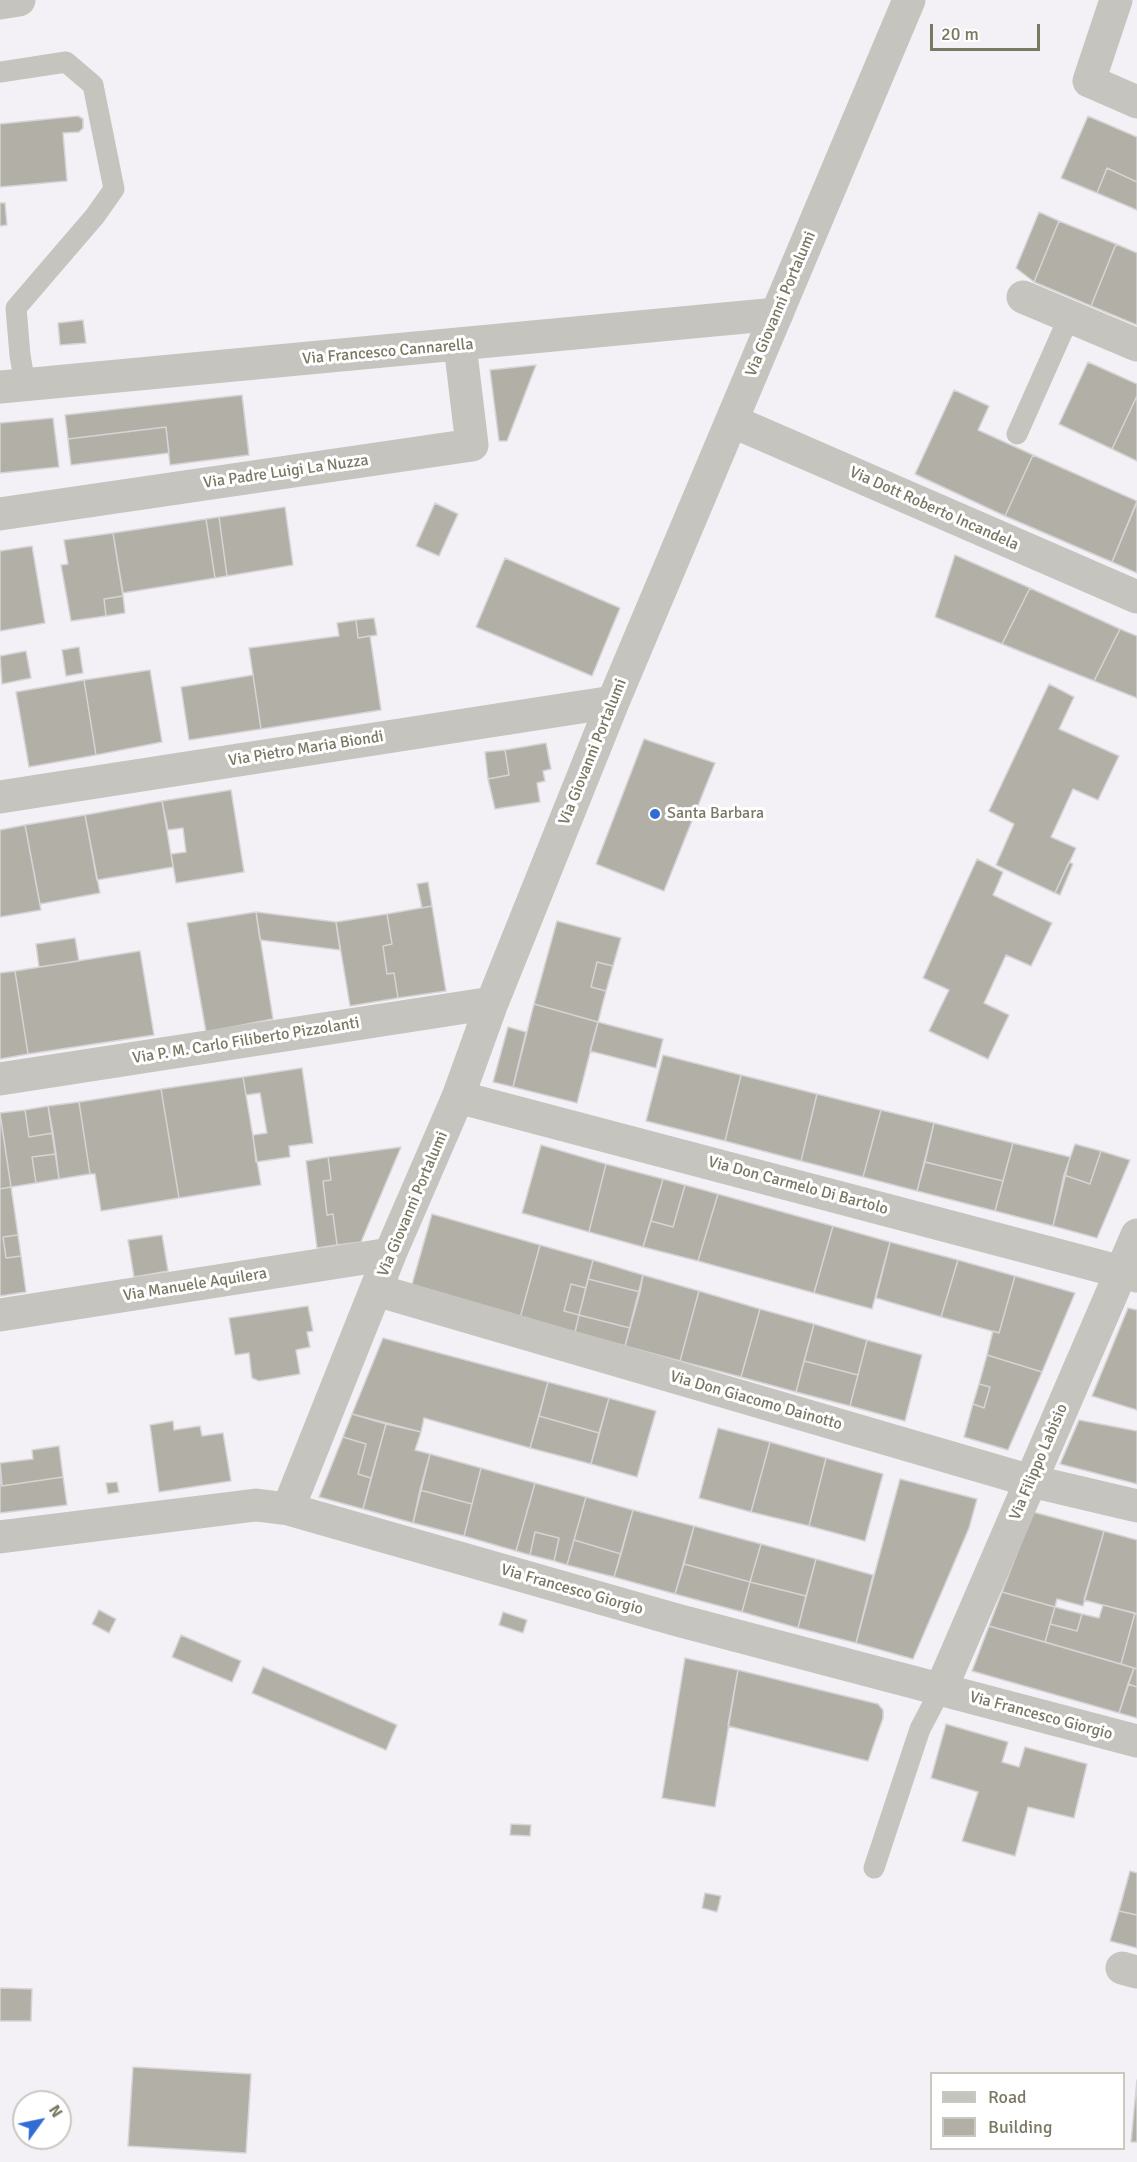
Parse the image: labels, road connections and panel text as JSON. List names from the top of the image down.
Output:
{
  "streets": {
    "street": [
      "Via Giovanni Portalumi",
      "Via Francesco Cannarella",
      "Via Padre Luigi La Nuzza",
      "Via Dott Roberto Incandela",
      "Via Pietro Maria Biondi",
      "Via P. M. Carlo Filiberto Pizzolanti",
      "Via Don Carmelo Di Bartolo",
      "Via Manuele Aquilera",
      "Via Don Giacomo Dainotto",
      "Via Filippo Labisio",
      "Via Francesco Giorgio"
    ]
  },
  "crossings": [
    ["Via Giovanni Portalumi", "Via Francesco Cannarella"],
    ["Via Giovanni Portalumi", "Via Dott Roberto Incandela"],
    ["Via Giovanni Portalumi", "Via Pietro Maria Biondi"],
    ["Via Giovanni Portalumi", "Via P. M. Carlo Filiberto Pizzolanti"],
    ["Via Giovanni Portalumi", "Via Don Carmelo Di Bartolo"],
    ["Via Giovanni Portalumi", "Via Manuele Aquilera"],
    ["Via Giovanni Portalumi", "Via Don Giacomo Dainotto"],
    ["Via Giovanni Portalumi", "Via Francesco Giorgio"],
    ["Via Francesco Cannarella", "Via Padre Luigi La Nuzza"],
    ["Via Don Carmelo Di Bartolo", "Via Filippo Labisio"],
    ["Via Don Giacomo Dainotto", "Via Filippo Labisio"],
    ["Via Filippo Labisio", "Via Francesco Giorgio"]
  ],
  "places": ["Santa Barbara"],
  "legend": ["Road", "Building"],
  "scale_bar": "20 m",
  "north": "top right"
}
